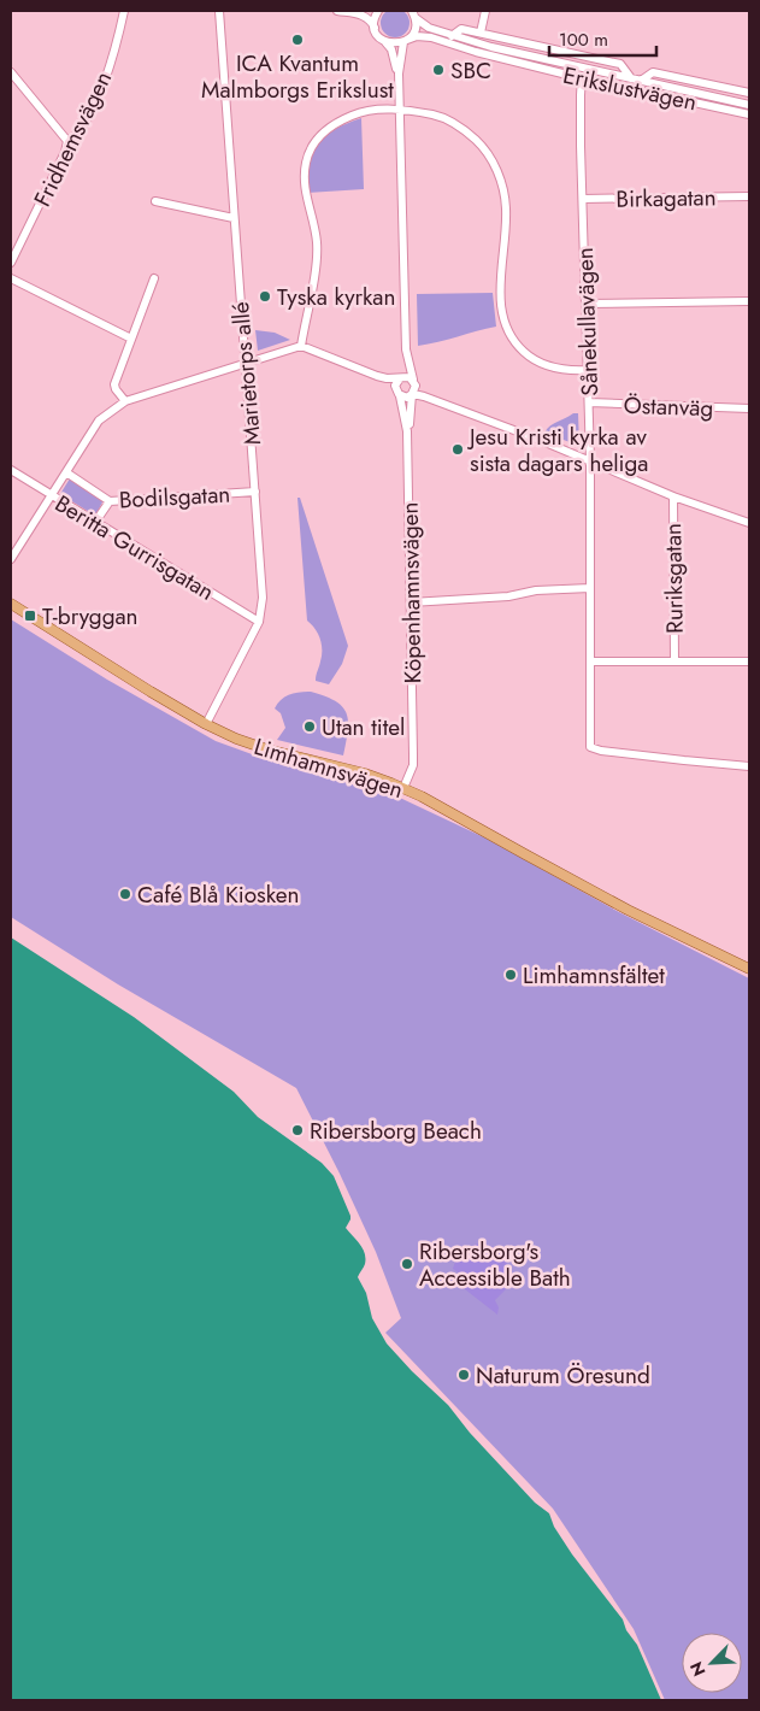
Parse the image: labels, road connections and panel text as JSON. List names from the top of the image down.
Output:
{
  "streets": {
    "main road": ["Limhamnsvägen"],
    "street": [
      "Erikslustvägen",
      "Fridhemsvägen",
      "Birkagatan",
      "Sånekullavägen",
      "Marietorps allé",
      "Östanväg",
      "Bodilsgatan",
      "Beritta Gurrisgatan",
      "Ruriksgatan",
      "Köpenhamnsvägen"
    ]
  },
  "crossings": [
    ["Erikslustvägen", "Sånekullavägen"],
    ["Erikslustvägen", "Köpenhamnsvägen"],
    ["Birkagatan", "Sånekullavägen"],
    ["Sånekullavägen", "Östanväg"],
    ["Marietorps allé", "Bodilsgatan"],
    ["Marietorps allé", "Beritta Gurrisgatan"],
    ["Marietorps allé", "Limhamnsvägen"],
    ["Köpenhamnsvägen", "Limhamnsvägen"]
  ],
  "places": {
    "other": [
      "ICA Kvantum Malmborgs Erikslust",
      "SBC",
      "Tyska kyrkan",
      "Jesu Kristi kyrka av sista dagars heliga",
      "Utan titel",
      "Café Blå Kiosken",
      "Limhamnsfältet",
      "Ribersborg Beach",
      "Ribersborg's Accessible Bath",
      "Naturum Öresund"
    ],
    "transit": ["T-bryggan"]
  },
  "scale_bar": "100 m",
  "north": "bottom left"
}
